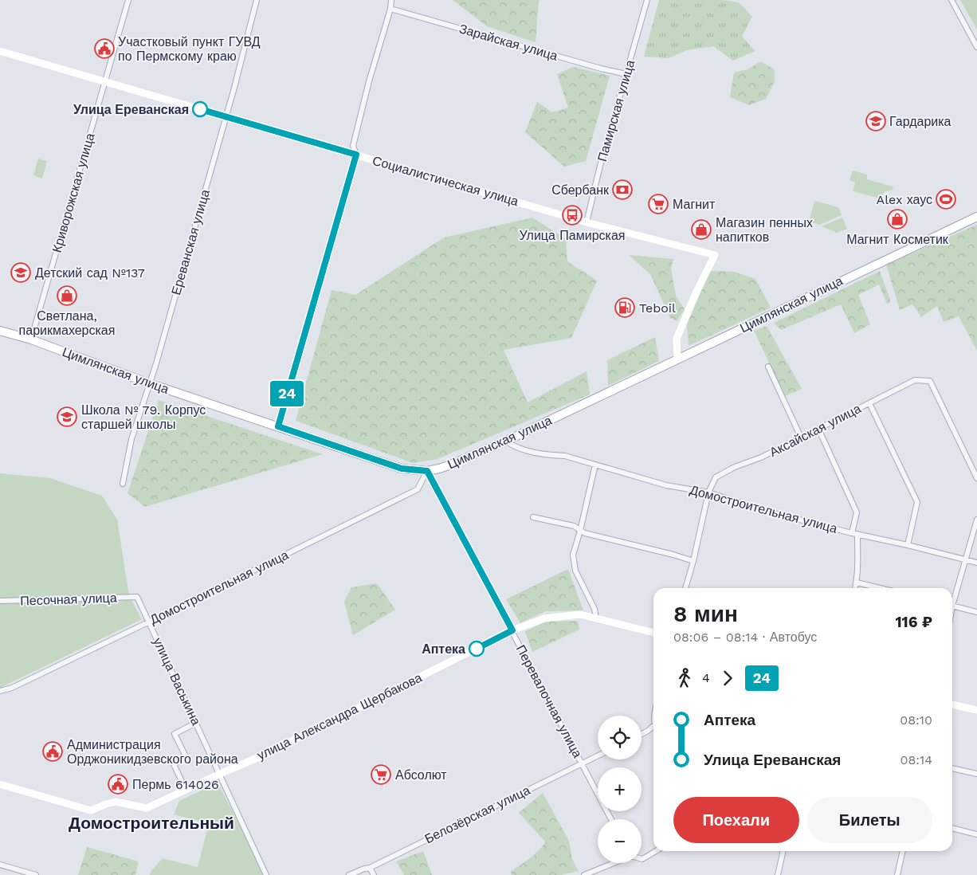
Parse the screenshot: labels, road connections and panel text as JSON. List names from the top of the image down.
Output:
{
  "streets": {
    "main road": ["Цимлянская улица"],
    "street": [
      "Зарайская улица",
      "Памирская улица",
      "Социалистическая улица",
      "Криворожская улица",
      "Ереванская улица",
      "Аксайская улица",
      "Домостроительная улица",
      "Песочная улица",
      "улица Васькина",
      "Перевалочная улица",
      "улица Александра Щербакова",
      "Белозёрская улица"
    ]
  },
  "crossings": [
    ["Зарайская улица", "Памирская улица"],
    ["Памирская улица", "Социалистическая улица"],
    ["Социалистическая улица", "Криворожская улица"],
    ["Социалистическая улица", "Ереванская улица"],
    ["Социалистическая улица", "Цимлянская улица"],
    ["Криворожская улица", "Цимлянская улица"],
    ["Ереванская улица", "Цимлянская улица"],
    ["Цимлянская улица", "Домостроительная улица"],
    ["Цимлянская улица", "Перевалочная улица"],
    ["Аксайская улица", "Домостроительная улица"],
    ["Домостроительная улица", "улица Васькина"],
    ["Домостроительная улица", "Перевалочная улица"],
    ["Песочная улица", "улица Васькина"],
    ["улица Васькина", "улица Александра Щербакова"],
    ["Перевалочная улица", "улица Александра Щербакова"],
    ["Перевалочная улица", "Белозёрская улица"]
  ],
  "districts": ["Домостроительный"],
  "places": {
    "public building": ["Участковый пункт ГУВД по Пермскому краю", "Администрация Орджоникидзевского района", "Пермь 614026"],
    "other": ["Улица Ереванская", "Аптека"],
    "school or university": ["Гардарика", "Детский сад №137", "Школа № 79. Корпус старшей школы"],
    "bank": ["Сбербанк"],
    "sports": ["Alex хаус"],
    "supermarket": ["Магнит", "Абсолют"],
    "bus stop": ["Улица Памирская"],
    "shop": ["Магнит Косметик", "Магазин пенных напитков", "Светлана, парикмахерская"],
    "fuel station": ["Teboil"]
  },
  "lines": ["bus line 24"],
  "page": {
    "on_map": "24",
    "heading": ["8 мин", "08:06 – 08:14 · Автобус", "116 ₽"],
    "legs": ["4", "24"],
    "list": [
      {
        "name": "Аптека",
        "value": "08:10"
      },
      {
        "name": "Улица Ереванская",
        "value": "08:14"
      }
    ],
    "map_buttons": ["+", "−"],
    "buttons": ["Поехали", "Билеты"]
  }
}
